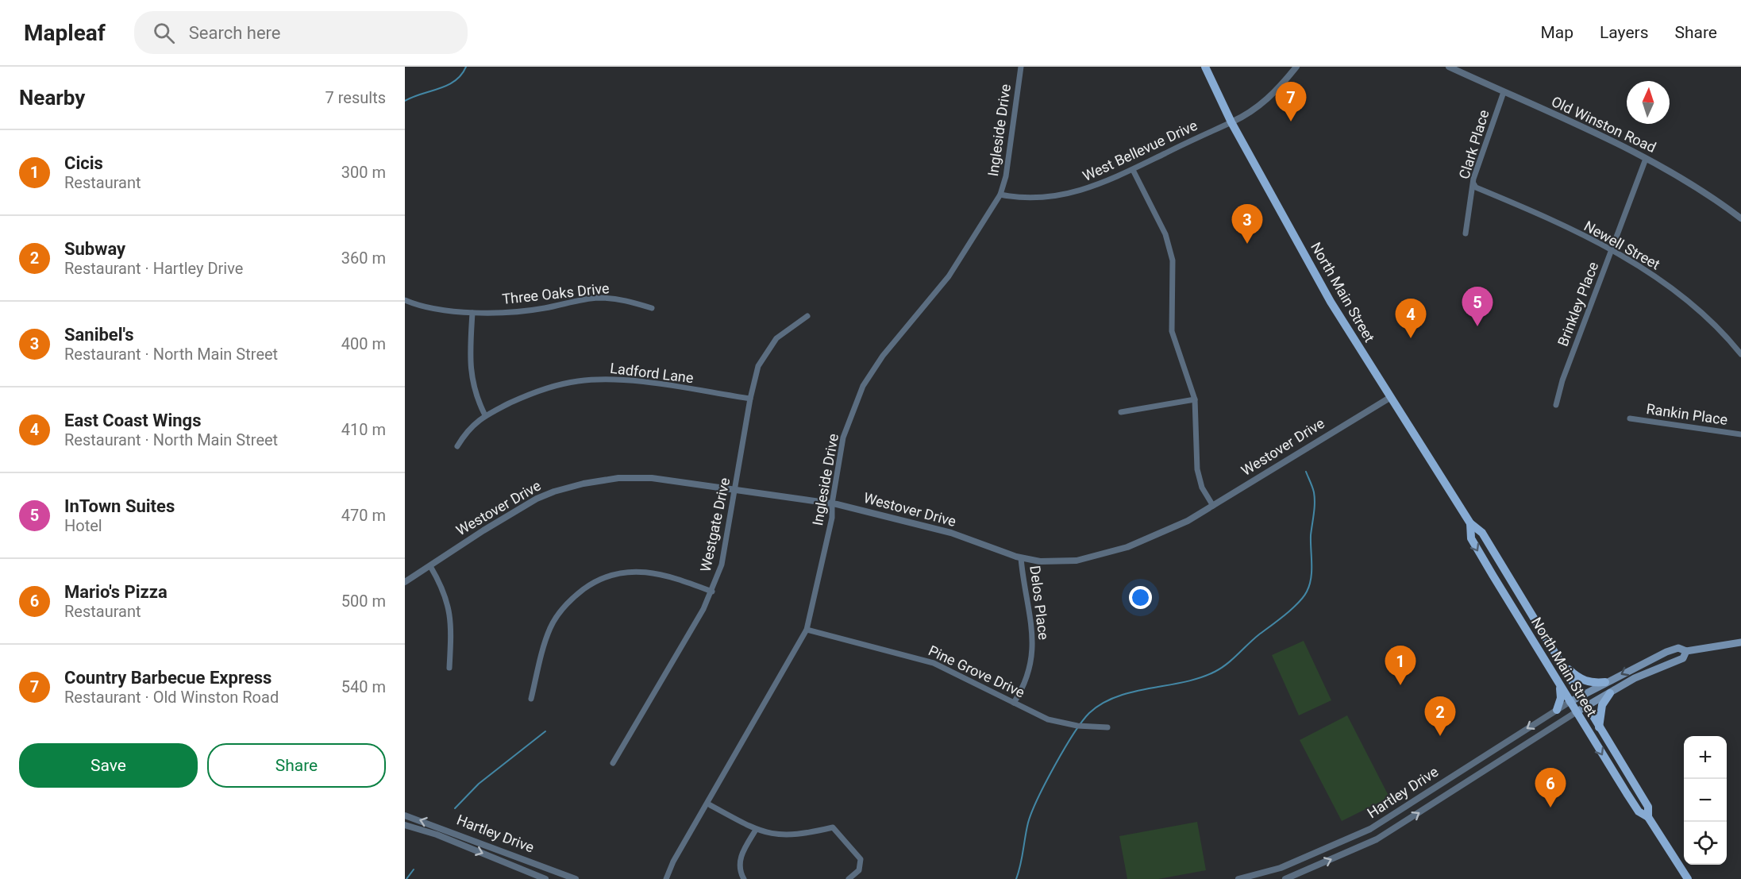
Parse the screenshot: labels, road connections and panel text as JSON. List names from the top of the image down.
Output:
{
  "streets": {
    "main road": ["North Main Street"],
    "street": [
      "Old Winston Road",
      "Ingleside Drive",
      "Clark Place",
      "West Bellevue Drive",
      "Newell Street",
      "Three Oaks Drive",
      "Brinkley Place",
      "Ladford Lane",
      "Rankin Place",
      "Westover Drive",
      "Westgate Drive",
      "Delos Place",
      "Pine Grove Drive",
      "Hartley Drive"
    ]
  },
  "crossings": [
    ["Old Winston Road", "Clark Place"],
    ["Old Winston Road", "Brinkley Place"],
    ["Ingleside Drive", "West Bellevue Drive"],
    ["Ingleside Drive", "Westover Drive"],
    ["Ingleside Drive", "Pine Grove Drive"],
    ["Clark Place", "Newell Street"],
    ["West Bellevue Drive", "North Main Street"],
    ["Newell Street", "Brinkley Place"],
    ["North Main Street", "Westover Drive"],
    ["North Main Street", "Hartley Drive"],
    ["Ladford Lane", "Westgate Drive"],
    ["Westover Drive", "Westgate Drive"],
    ["Westover Drive", "Delos Place"],
    ["Delos Place", "Pine Grove Drive"]
  ],
  "north": "top",
  "page": {
    "header": "Mapleaf",
    "search": "Search here",
    "nav": ["Map", "Layers", "Share"],
    "heading": ["Nearby", "7 results"],
    "pins": [
      "7",
      "3",
      "5",
      "4",
      "1",
      "2",
      "6"
    ],
    "list": [
      {
        "mark": "1",
        "name": "Cicis",
        "note": "Restaurant",
        "value": "300 m"
      },
      {
        "mark": "2",
        "name": "Subway",
        "note": "Restaurant · Hartley Drive",
        "value": "360 m"
      },
      {
        "mark": "3",
        "name": "Sanibel's",
        "note": "Restaurant · North Main Street",
        "value": "400 m"
      },
      {
        "mark": "4",
        "name": "East Coast Wings",
        "note": "Restaurant · North Main Street",
        "value": "410 m"
      },
      {
        "mark": "5",
        "name": "InTown Suites",
        "note": "Hotel",
        "value": "470 m"
      },
      {
        "mark": "6",
        "name": "Mario's Pizza",
        "note": "Restaurant",
        "value": "500 m"
      },
      {
        "mark": "7",
        "name": "Country Barbecue Express",
        "note": "Restaurant · Old Winston Road",
        "value": "540 m"
      }
    ],
    "buttons": ["Save", "Share"],
    "map_buttons": ["+", "−"]
  }
}
